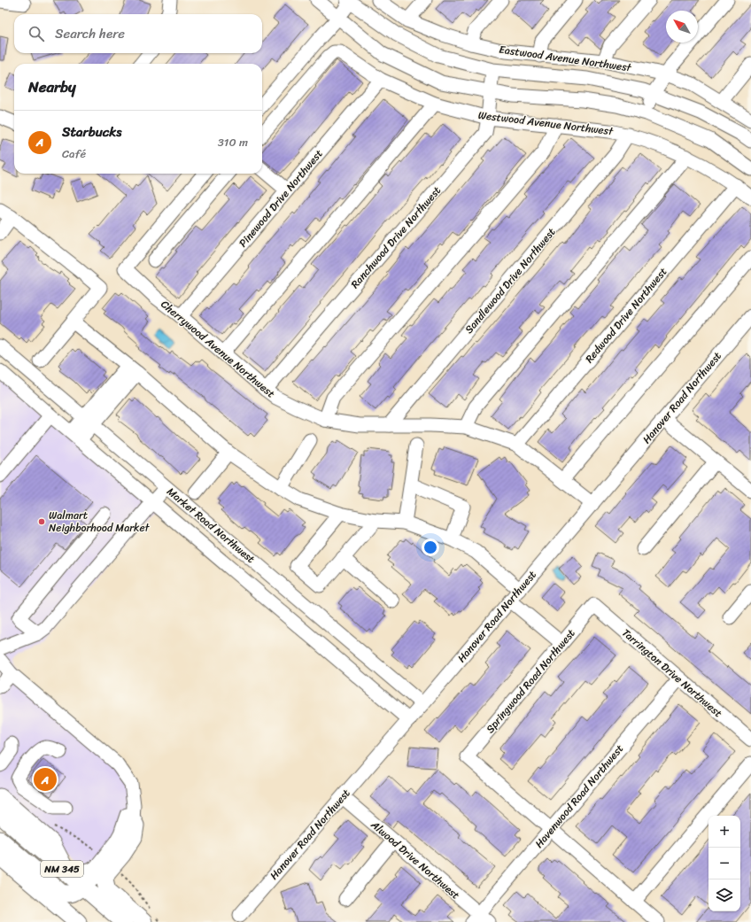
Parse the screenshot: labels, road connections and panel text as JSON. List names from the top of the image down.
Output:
{
  "streets": {
    "main road": ["NM 345"],
    "street": [
      "Eastwood Avenue Northwest",
      "Westwood Avenue Northwest",
      "Pinewood Drive Northwest",
      "Ranchwood Drive Northwest",
      "Sandlewood Drive Northwest",
      "Redwood Drive Northwest",
      "Cherrywood Avenue Northwest",
      "Hanover Road Northwest",
      "Market Road Northwest",
      "Tarrington Drive Northwest",
      "Springwood Road Northwest",
      "Havenwood Road Northwest",
      "Alwood Drive Northwest"
    ]
  },
  "crossings": [
    ["Westwood Avenue Northwest", "Pinewood Drive Northwest"],
    ["Westwood Avenue Northwest", "Ranchwood Drive Northwest"],
    ["Westwood Avenue Northwest", "Sandlewood Drive Northwest"],
    ["Westwood Avenue Northwest", "Redwood Drive Northwest"],
    ["Pinewood Drive Northwest", "Cherrywood Avenue Northwest"],
    ["Ranchwood Drive Northwest", "Cherrywood Avenue Northwest"],
    ["Sandlewood Drive Northwest", "Cherrywood Avenue Northwest"],
    ["Redwood Drive Northwest", "Cherrywood Avenue Northwest"],
    ["Cherrywood Avenue Northwest", "Hanover Road Northwest"],
    ["Hanover Road Northwest", "Market Road Northwest"],
    ["Hanover Road Northwest", "Alwood Drive Northwest"],
    ["Tarrington Drive Northwest", "Springwood Road Northwest"],
    ["Tarrington Drive Northwest", "Havenwood Road Northwest"],
    ["Springwood Road Northwest", "Havenwood Road Northwest"],
    ["Havenwood Road Northwest", "Alwood Drive Northwest"]
  ],
  "places": ["Walmart Neighborhood Market"],
  "north": "top left",
  "page": {
    "search": "Search here",
    "heading": "Nearby",
    "list": [
      {
        "mark": "A",
        "name": "Starbucks",
        "note": "Café",
        "value": "310 m"
      }
    ],
    "pins": "A",
    "map_buttons": ["+", "−"]
  }
}
